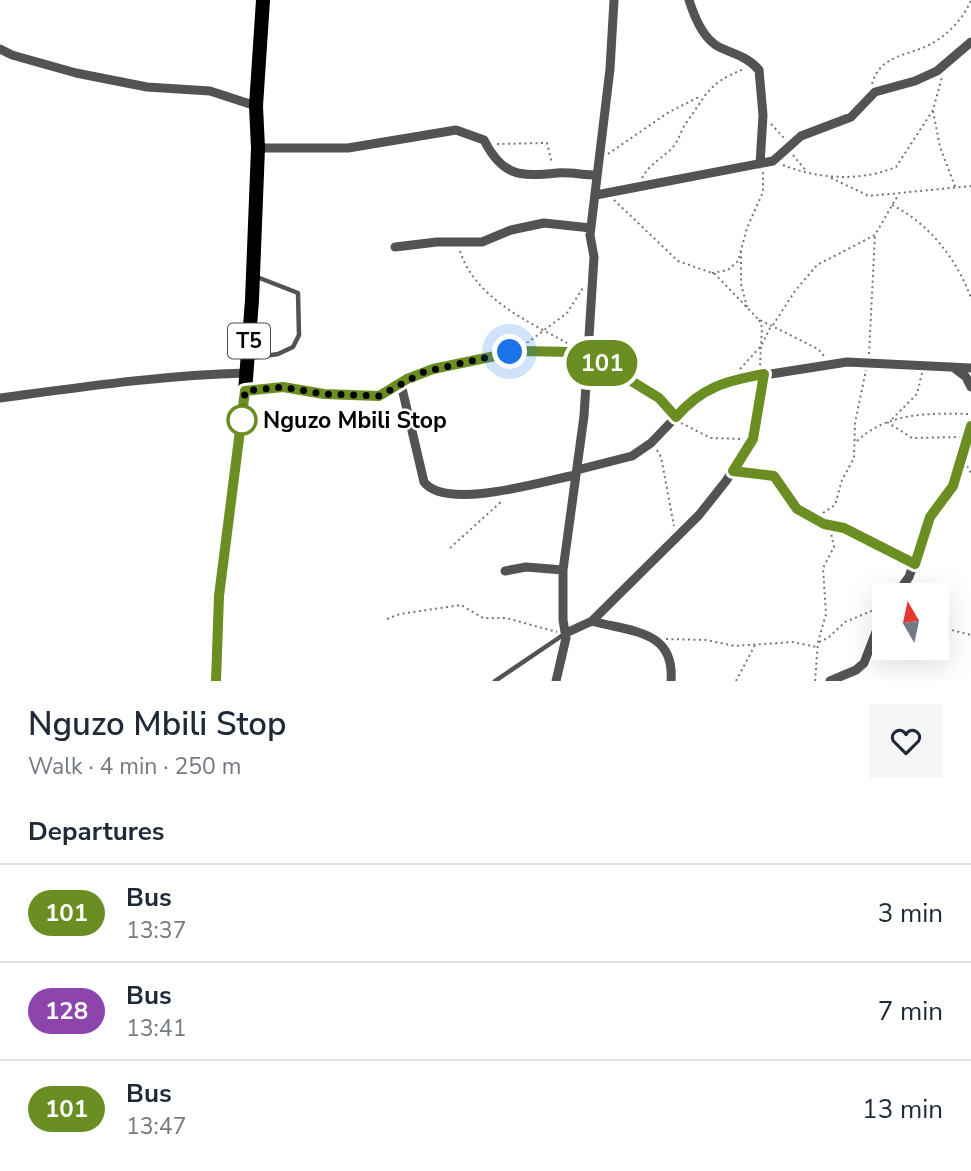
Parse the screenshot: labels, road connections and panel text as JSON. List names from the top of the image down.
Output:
{
  "streets": {
    "highway": ["T5"]
  },
  "places": ["Nguzo Mbili Stop"],
  "lines": ["bus line 101"],
  "north": "top",
  "page": {
    "on_map": "101",
    "heading": [
      ["Nguzo Mbili Stop", "Walk · 4 min · 250 m"],
      "Departures"
    ],
    "list": [
      {
        "mark": "101",
        "name": "Bus",
        "note": "13:37",
        "value": "3 min"
      },
      {
        "mark": "128",
        "name": "Bus",
        "note": "13:41",
        "value": "7 min"
      },
      {
        "mark": "101",
        "name": "Bus",
        "note": "13:47",
        "value": "13 min"
      }
    ]
  }
}
